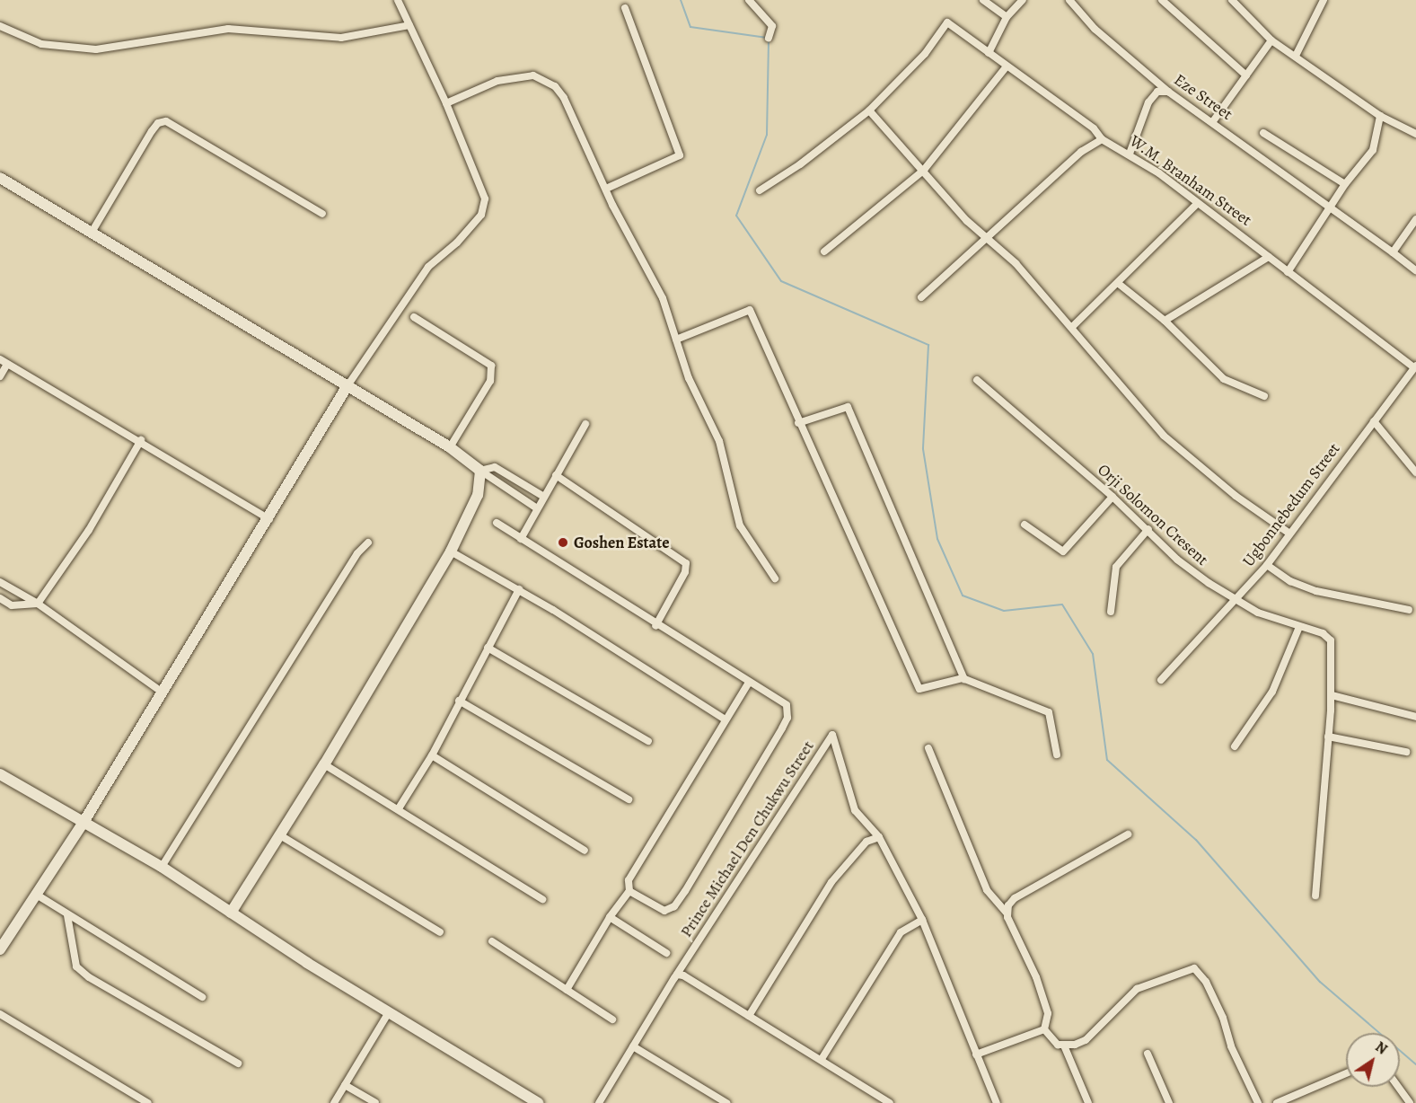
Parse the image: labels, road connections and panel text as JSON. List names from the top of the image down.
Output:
{
  "streets": {
    "street": [
      "Eze Street",
      "W.M. Branham Street",
      "Ugbonnebedum Street",
      "Orji Solomon Cresent",
      "Prince Michael Den Chukwu Street"
    ]
  },
  "crossings": [
    ["W.M. Branham Street", "Ugbonnebedum Street"],
    ["Ugbonnebedum Street", "Orji Solomon Cresent"]
  ],
  "places": ["Goshen Estate"],
  "north": "top right"
}
